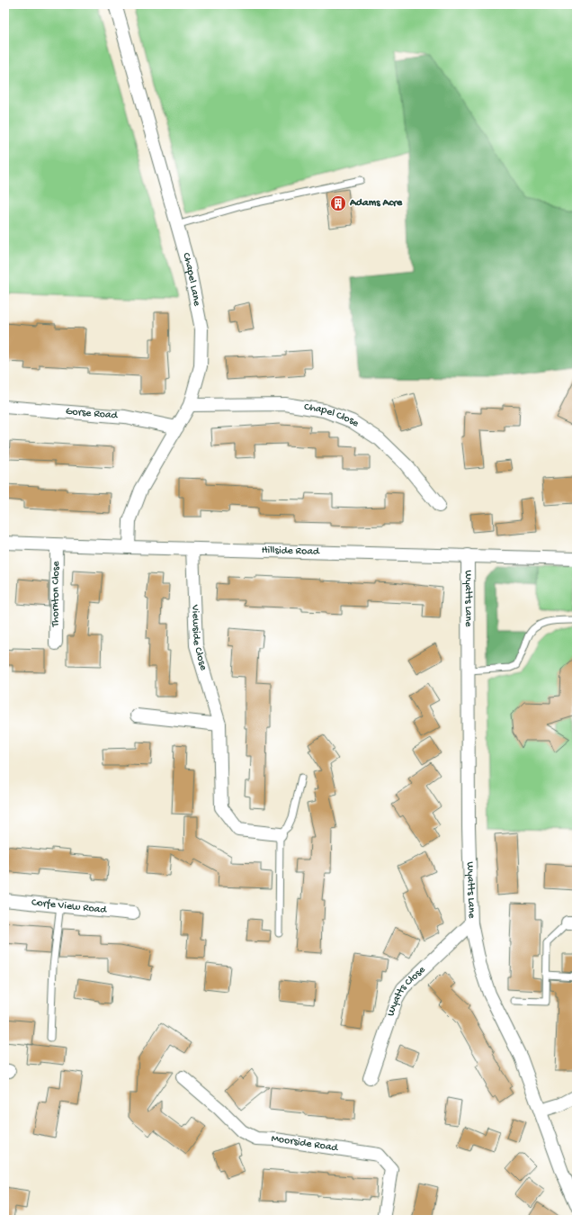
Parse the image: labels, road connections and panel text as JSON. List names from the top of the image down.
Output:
{
  "streets": {
    "street": [
      "Chapel Lane",
      "Gorse Road",
      "Chapel Close",
      "Hillside Road",
      "Thornton Close",
      "Wyatts Lane",
      "Viewside Close",
      "Corfe View Road",
      "Wyatts Close",
      "Moorside Road"
    ]
  },
  "crossings": [
    ["Chapel Lane", "Gorse Road"],
    ["Chapel Lane", "Chapel Close"],
    ["Chapel Lane", "Hillside Road"],
    ["Hillside Road", "Thornton Close"],
    ["Hillside Road", "Wyatts Lane"],
    ["Hillside Road", "Viewside Close"],
    ["Wyatts Lane", "Wyatts Close"]
  ],
  "places": {
    "building": ["Adams Acre"]
  }
}
